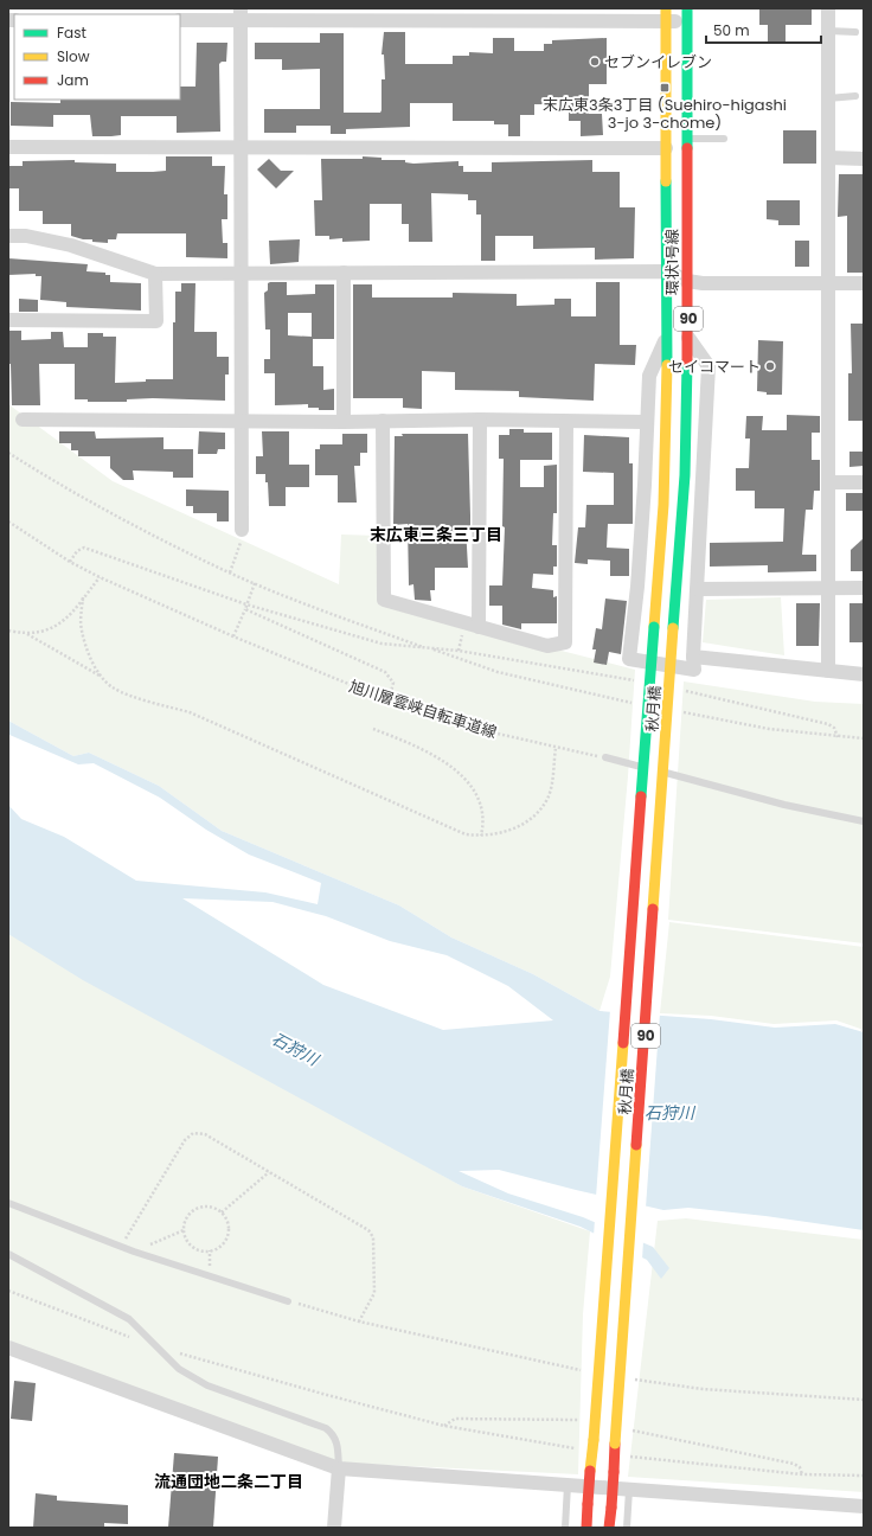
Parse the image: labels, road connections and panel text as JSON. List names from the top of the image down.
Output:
{
  "streets": {
    "main road": ["環状1号線", "90", "秋月橋"],
    "path": ["旭川層雲峡自転車道線"]
  },
  "crossings": [
    ["環状1号線", "秋月橋"]
  ],
  "districts": ["末広東三条三丁目", "流通団地二条二丁目"],
  "water": ["石狩川"],
  "places": {
    "other": ["セブンイレブン", "セイコマート"],
    "transit": ["末広東3条3丁目 (Suehiro-higashi 3-jo 3-chome)"]
  },
  "legend": ["Fast", "Slow", "Jam"],
  "scale_bar": "50 m"
}
